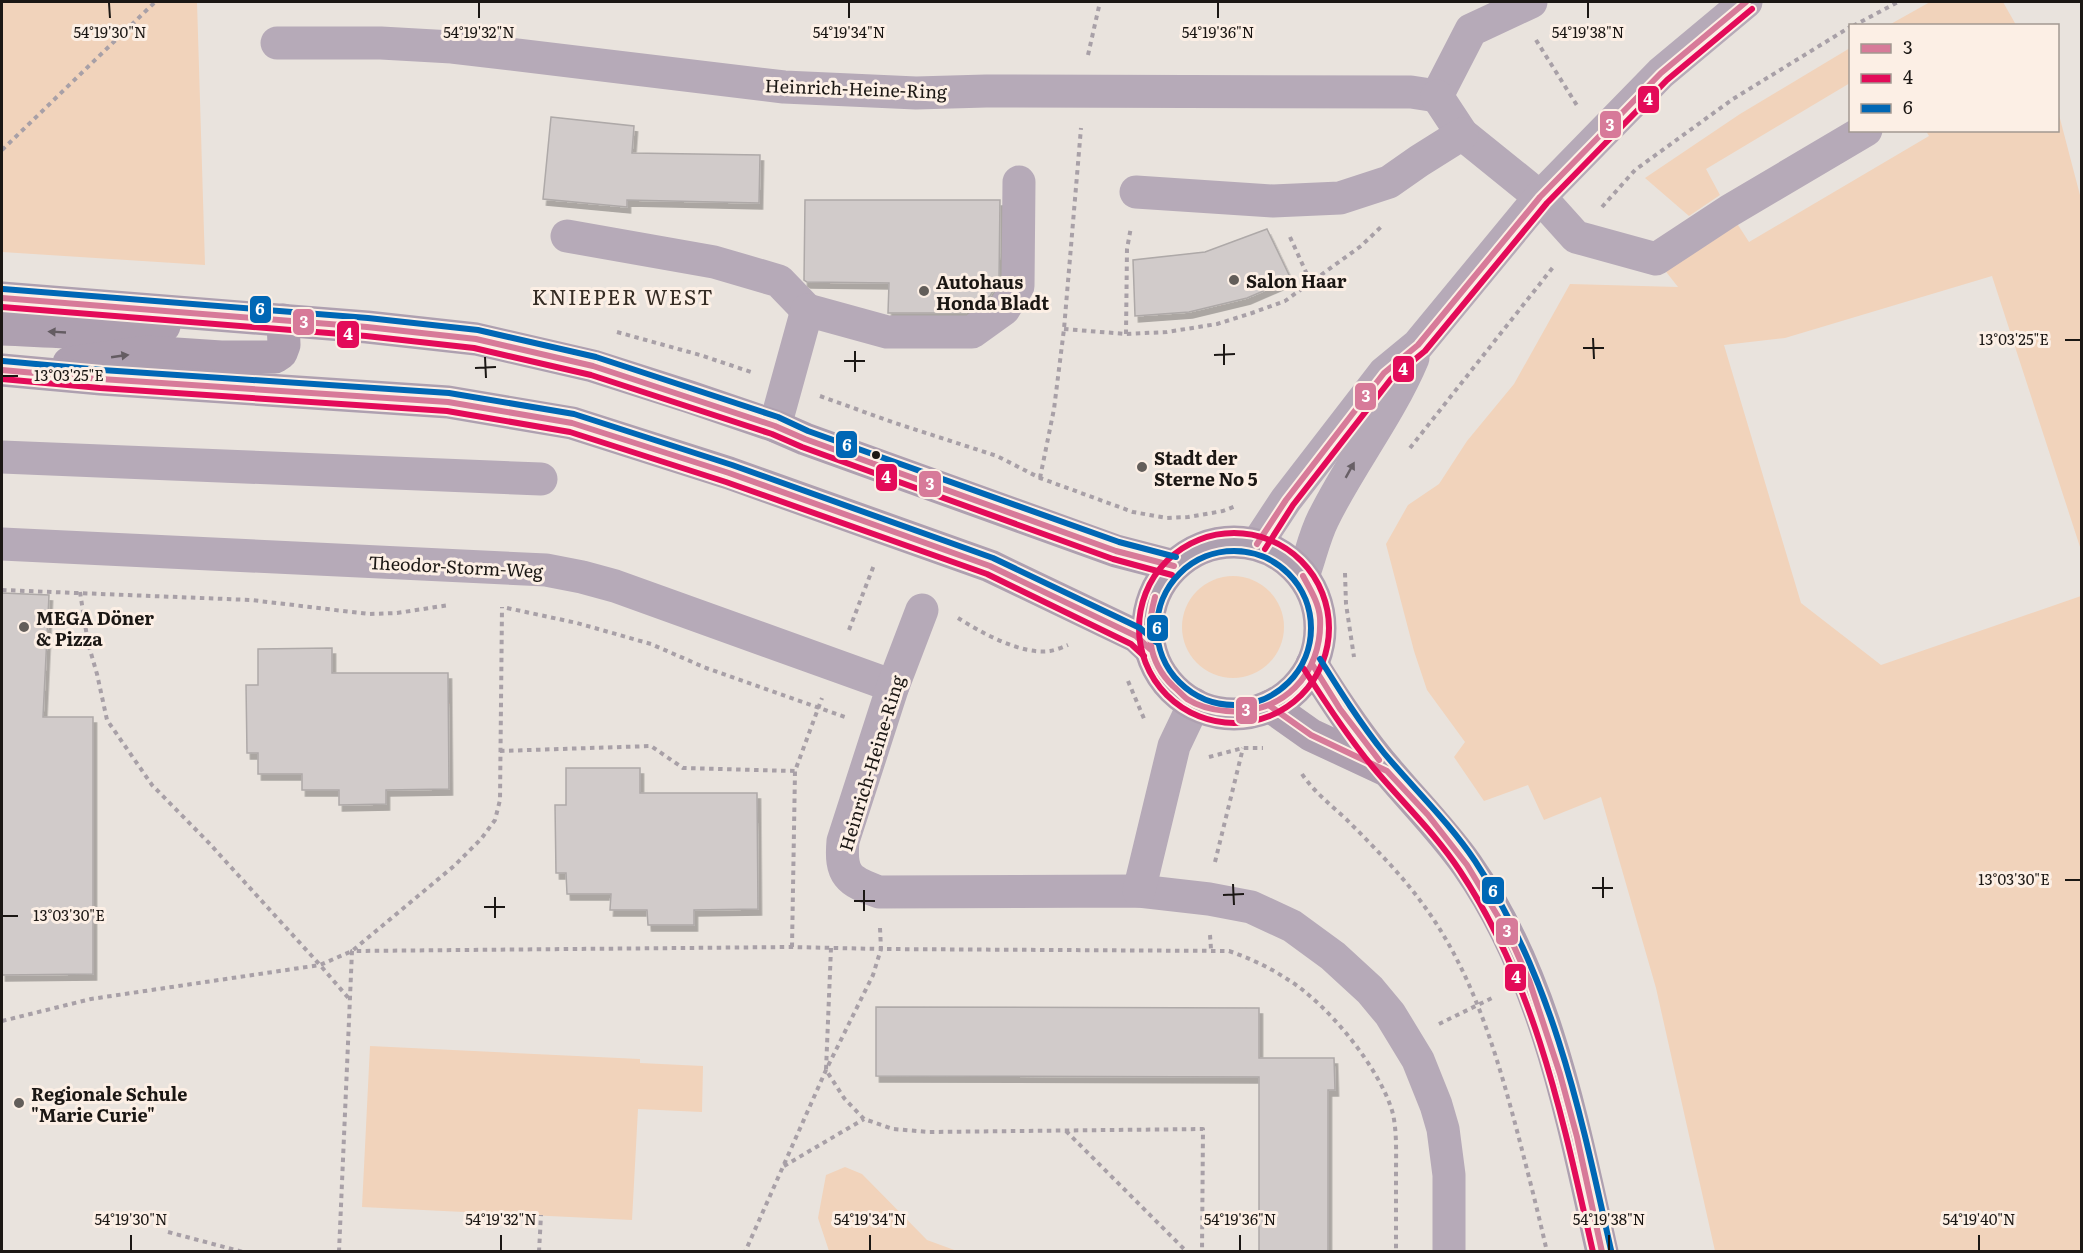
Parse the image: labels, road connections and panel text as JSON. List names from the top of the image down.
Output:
{
  "streets": {
    "street": ["Heinrich-Heine-Ring", "Theodor-Storm-Weg"]
  },
  "crossings": [
    ["Heinrich-Heine-Ring", "Theodor-Storm-Weg"]
  ],
  "districts": ["KNIEPER WEST"],
  "places": [
    "Salon Haar",
    "Autohaus Honda Bladt",
    "Stadt der Sterne No 5",
    "MEGA Döner & Pizza",
    "Regionale Schule \"Marie Curie\""
  ],
  "lines": ["transit line 3", "transit line 4", "transit line 6"],
  "legend": ["3", "4", "6"],
  "coordinates": [
    "54°19'30\"N",
    "54°19'32\"N",
    "54°19'34\"N",
    "54°19'36\"N",
    "54°19'38\"N",
    "13°03'25\"E",
    "13°03'30\"E",
    "54°19'40\"N"
  ]
}
